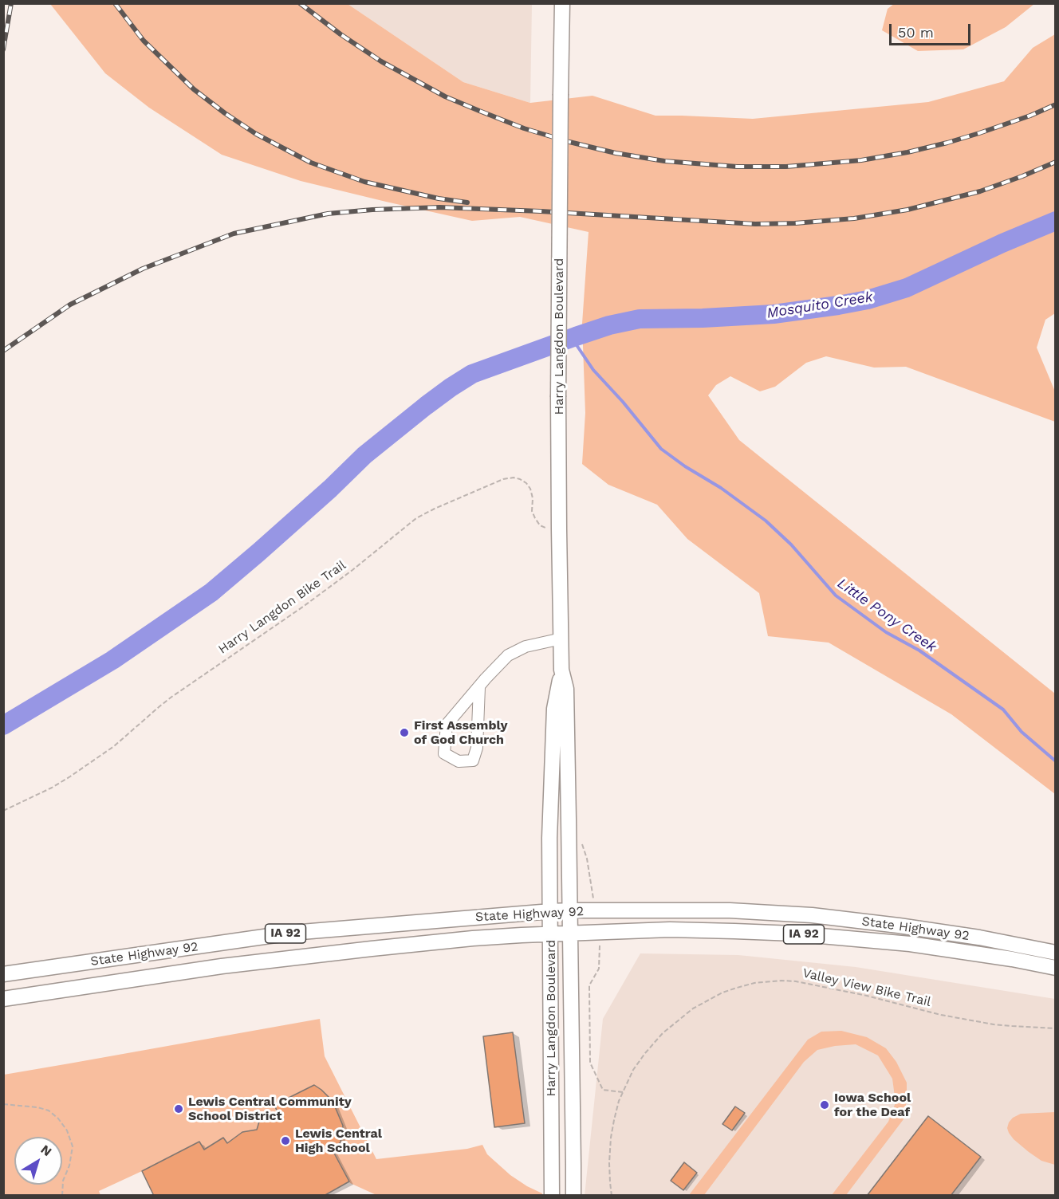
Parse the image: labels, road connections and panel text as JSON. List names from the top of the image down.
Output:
{
  "streets": {
    "main road": ["Harry Langdon Boulevard", "State Highway 92", "IA 92"],
    "path": ["Harry Langdon Bike Trail", "Valley View Bike Trail"]
  },
  "crossings": [
    ["Harry Langdon Boulevard", "Harry Langdon Bike Trail"],
    ["Harry Langdon Boulevard", "State Highway 92"]
  ],
  "water": ["Mosquito Creek", "Little Pony Creek"],
  "places": [
    "First Assembly of God Church",
    "Iowa School for the Deaf",
    "Lewis Central Community School District",
    "Lewis Central High School"
  ],
  "scale_bar": "50 m",
  "north": "top right"
}
